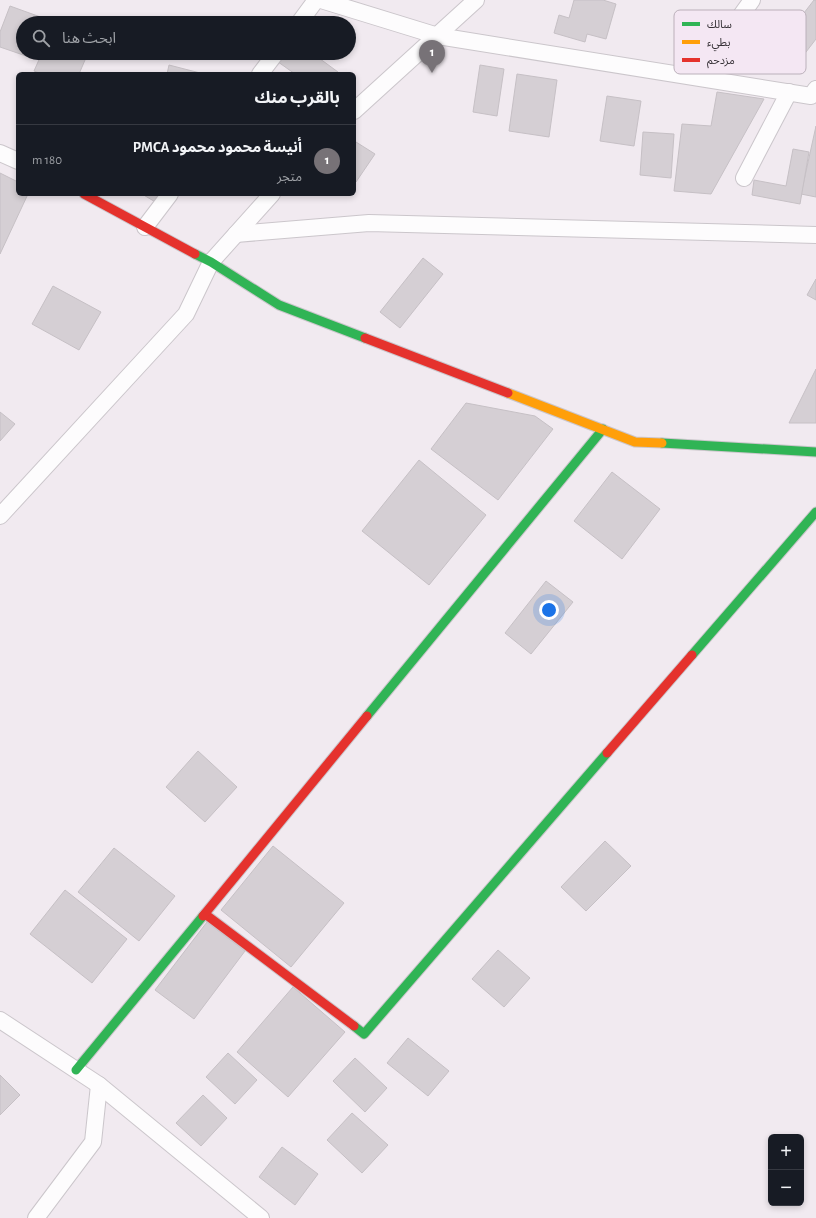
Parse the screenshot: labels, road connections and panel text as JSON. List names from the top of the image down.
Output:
{
  "legend": ["سالك", "بطيء", "مزدحم"],
  "page": {
    "search": "ابحث هنا",
    "pins": "1",
    "heading": "بالقرب منك",
    "list": [
      {
        "mark": "1",
        "name": "أنيسة محمود محمود PMCA",
        "note": "متجر",
        "value": "180 m"
      }
    ],
    "map_buttons": ["+", "−"]
  }
}
